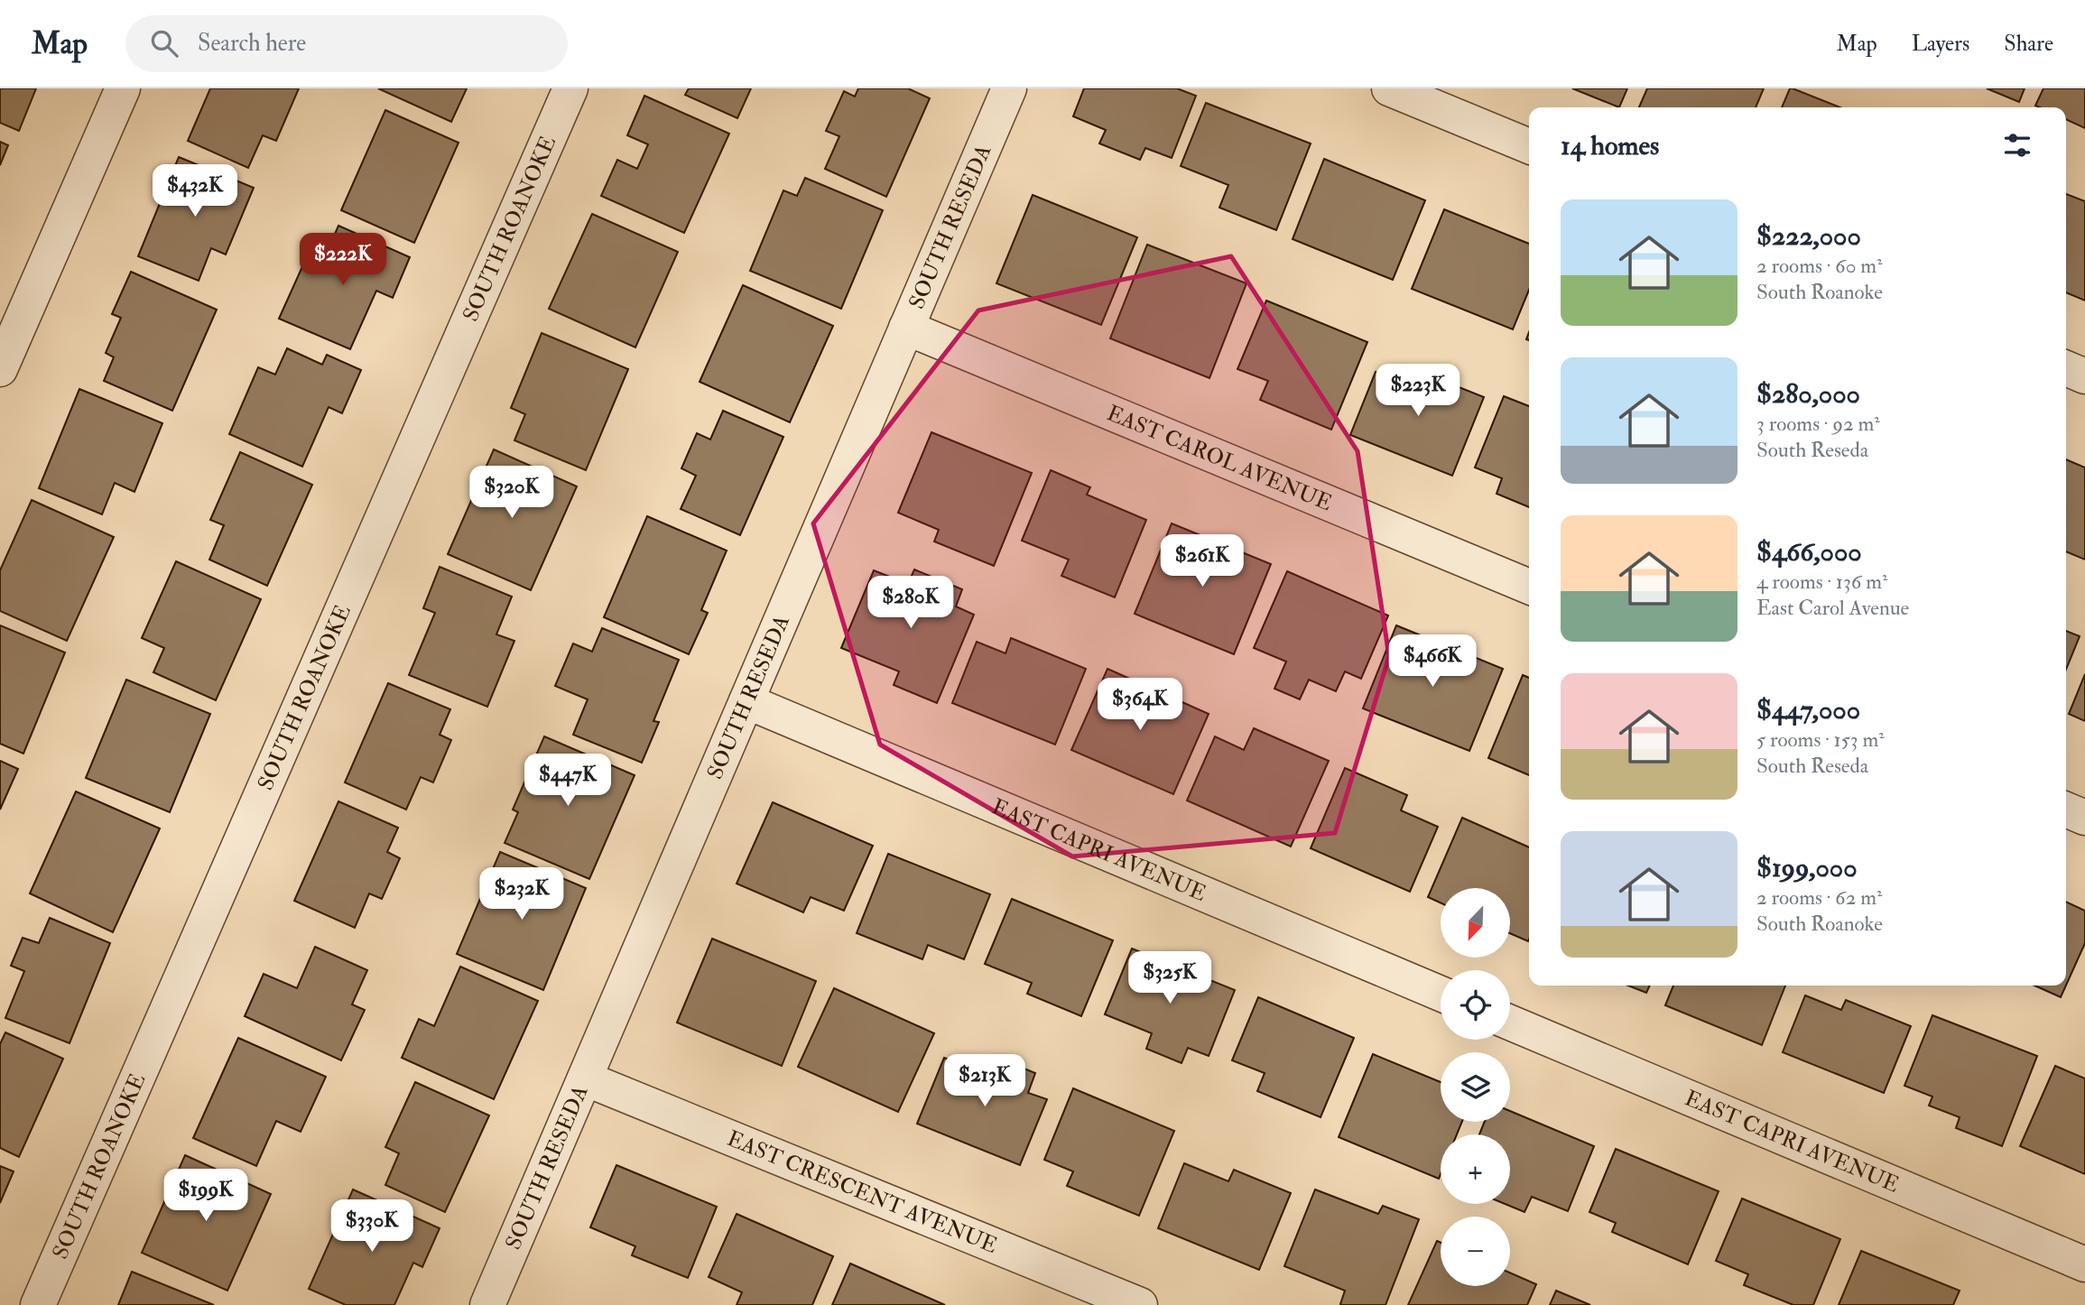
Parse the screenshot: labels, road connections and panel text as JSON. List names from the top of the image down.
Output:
{
  "streets": {
    "street": [
      "SOUTH RESEDA",
      "SOUTH ROANOKE",
      "EAST CAROL AVENUE",
      "EAST CAPRI AVENUE",
      "EAST CRESCENT AVENUE"
    ]
  },
  "crossings": [
    ["SOUTH RESEDA", "EAST CAROL AVENUE"],
    ["SOUTH RESEDA", "EAST CAPRI AVENUE"],
    ["SOUTH RESEDA", "EAST CRESCENT AVENUE"]
  ],
  "north": "bottom left",
  "page": {
    "header": "Map",
    "search": "Search here",
    "nav": ["Map", "Layers", "Share"],
    "heading": "14 homes",
    "price": [
      "$432K",
      "$222K",
      "$223K",
      "$320K",
      "$261K",
      "$280K",
      "$466K",
      "$364K",
      "$447K",
      "$232K",
      "$325K",
      "$213K",
      "$199K",
      "$330K"
    ],
    "list": [
      {
        "name": "$222,000",
        "note": "2 rooms · 60 m² · South Roanoke"
      },
      {
        "name": "$280,000",
        "note": "3 rooms · 92 m² · South Reseda"
      },
      {
        "name": "$466,000",
        "note": "4 rooms · 136 m² · East Carol Avenue"
      },
      {
        "name": "$447,000",
        "note": "5 rooms · 153 m² · South Reseda"
      },
      {
        "name": "$199,000",
        "note": "2 rooms · 62 m² · South Roanoke"
      }
    ],
    "map_buttons": ["+", "−"]
  }
}
